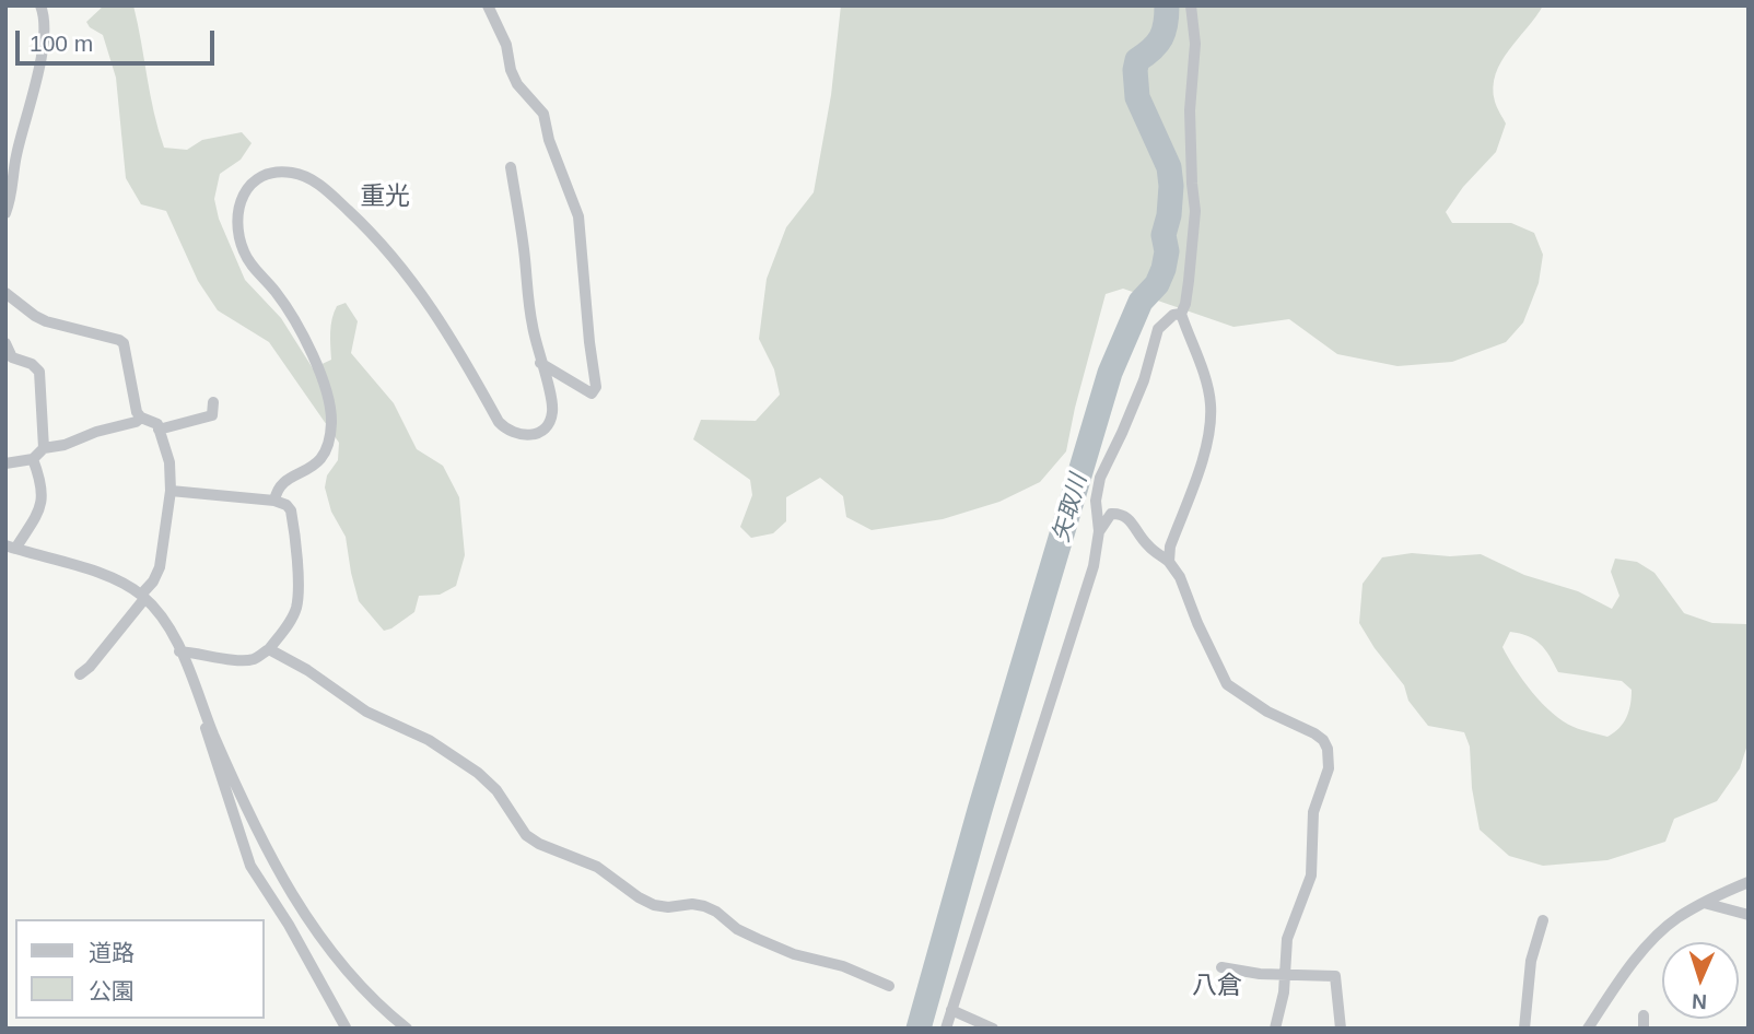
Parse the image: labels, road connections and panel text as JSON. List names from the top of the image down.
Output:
{
  "districts": ["重光", "八倉"],
  "water": ["矢取川"],
  "legend": ["道路", "公園"],
  "scale_bar": "100 m",
  "north": "bottom"
}
